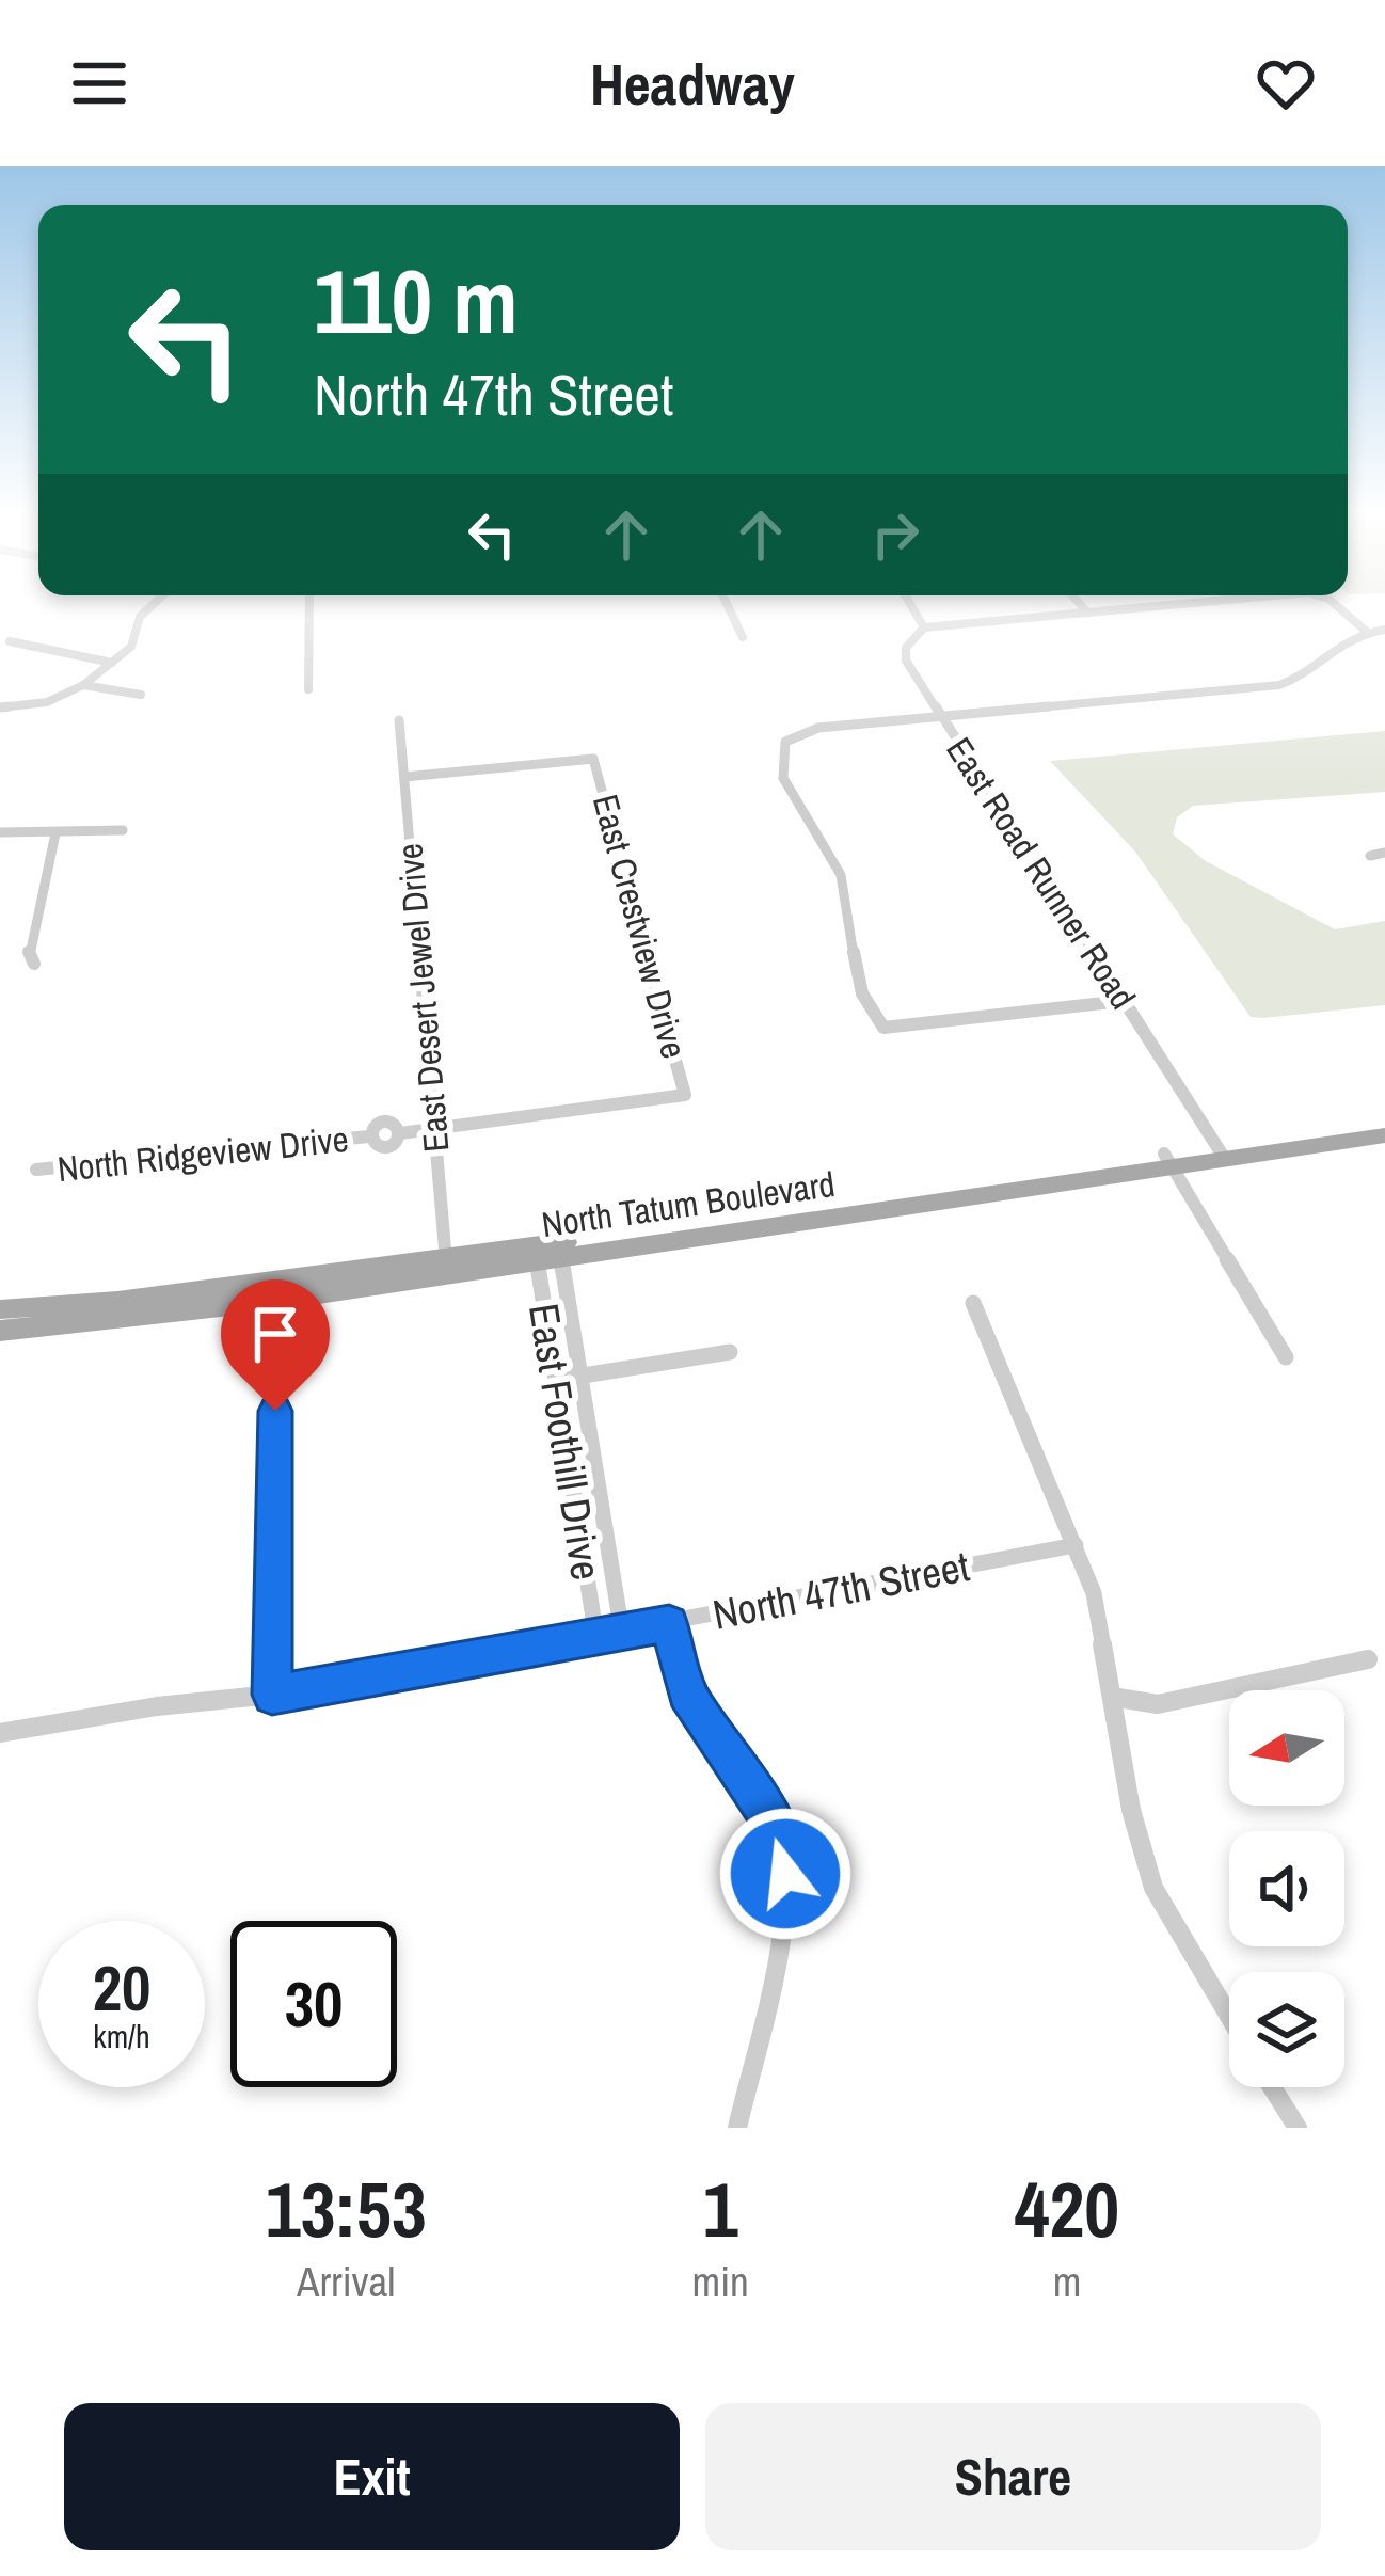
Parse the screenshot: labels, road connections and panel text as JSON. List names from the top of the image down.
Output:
{
  "streets": {
    "main road": ["North Tatum Boulevard"],
    "street": [
      "East Road Runner Road",
      "East Crestview Drive",
      "East Desert Jewel Drive",
      "North Ridgeview Drive",
      "East Foothill Drive",
      "North 47th Street"
    ]
  },
  "crossings": [
    ["East Road Runner Road", "North Tatum Boulevard"],
    ["East Crestview Drive", "East Desert Jewel Drive"],
    ["East Crestview Drive", "North Ridgeview Drive"],
    ["East Desert Jewel Drive", "North Ridgeview Drive"],
    ["East Desert Jewel Drive", "North Tatum Boulevard"],
    ["North Tatum Boulevard", "East Foothill Drive"],
    ["East Foothill Drive", "North 47th Street"]
  ],
  "north": "left",
  "page": {
    "header": "Headway",
    "turn": ["110 m", "North 47th Street"],
    "speed": "20 km/h",
    "limit": "30",
    "eta": [
      "13:53",
      "Arrival",
      "1",
      "min",
      "420",
      "m"
    ],
    "buttons": ["Exit", "Share"]
  }
}
